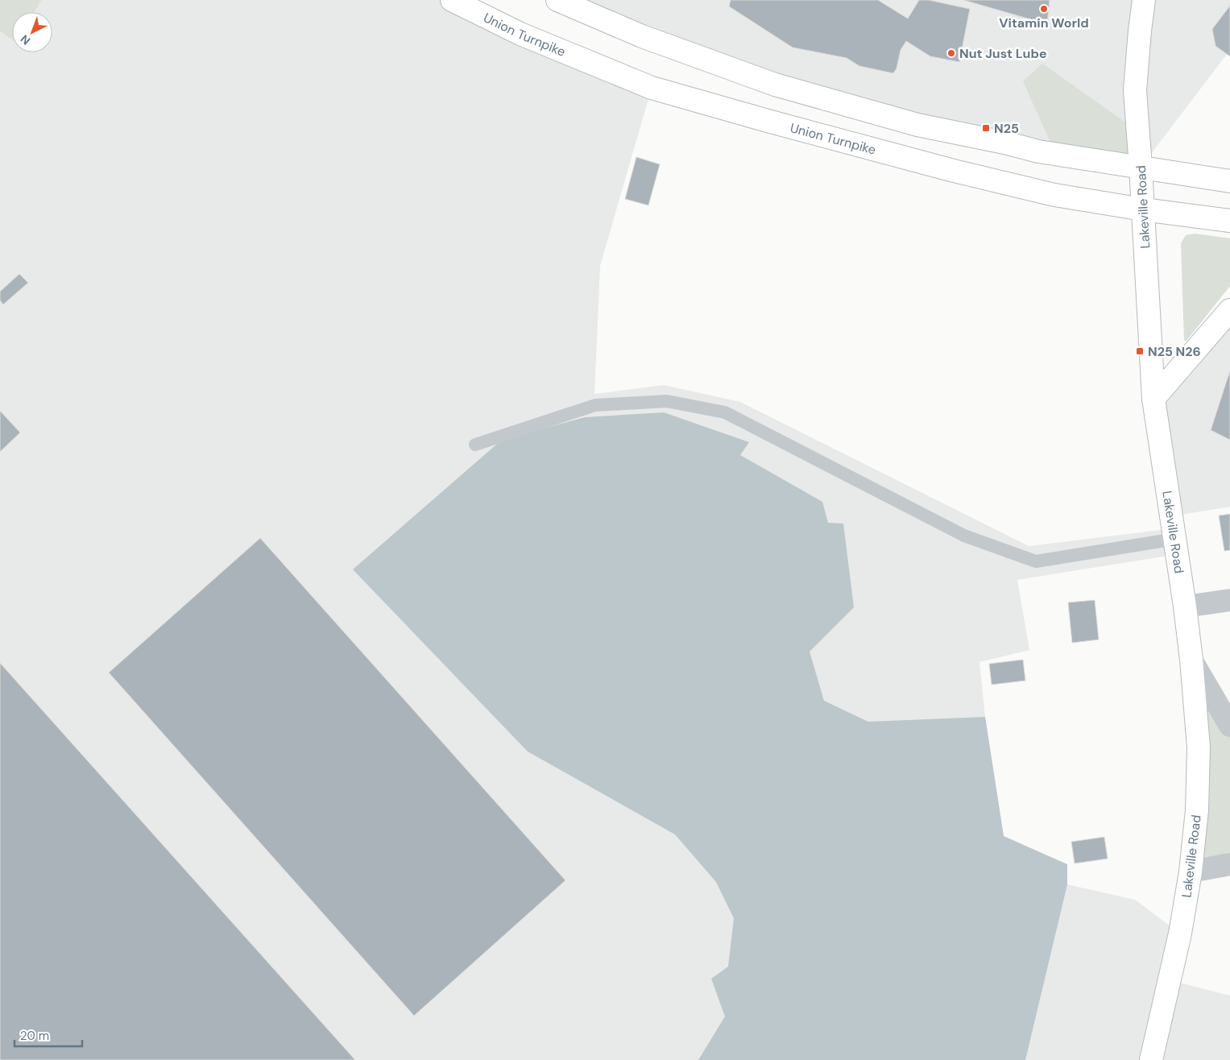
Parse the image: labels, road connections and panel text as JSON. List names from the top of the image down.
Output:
{
  "streets": {
    "main road": ["Union Turnpike", "Lakeville Road"]
  },
  "crossings": [
    ["Union Turnpike", "Lakeville Road"]
  ],
  "places": {
    "other": ["Vitamin World", "Nut Just Lube"],
    "transit": ["N25", "N25 N26"]
  },
  "scale_bar": "20 m",
  "north": "bottom left"
}
